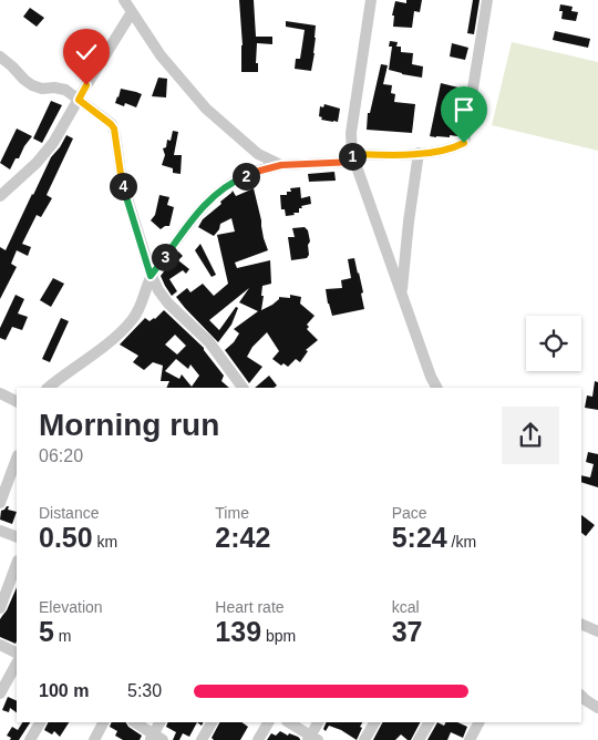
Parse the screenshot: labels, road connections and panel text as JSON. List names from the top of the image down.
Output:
{
  "page": {
    "pins": [
      "1",
      "2",
      "4",
      "3"
    ],
    "heading": ["Morning run", "06:20"],
    "stats": [
      ["Distance", "0.50 km"],
      ["Time", "2:42"],
      ["Pace", "5:24 /km"],
      ["Elevation", "5 m"],
      ["Heart rate", "139 bpm"],
      ["kcal", "37"]
    ],
    "list": [
      {
        "name": "100 m",
        "note": "5:30"
      }
    ]
  }
}
